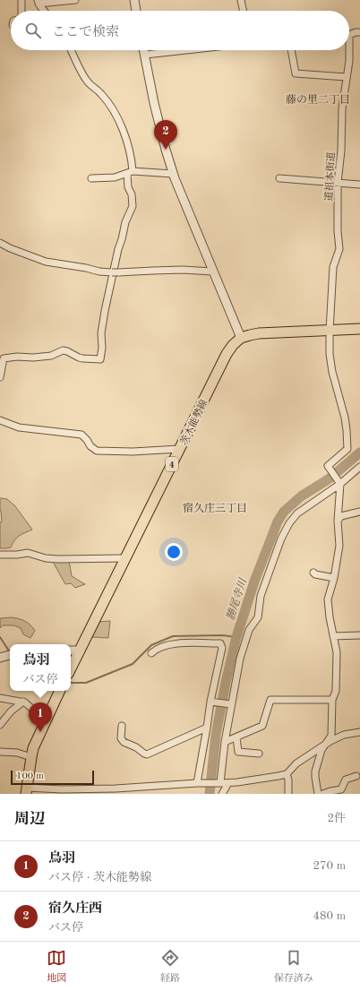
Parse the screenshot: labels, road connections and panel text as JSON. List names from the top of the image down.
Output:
{
  "streets": {
    "main road": ["茨木能勢線", "4"],
    "street": ["道祖本街道"]
  },
  "districts": ["藤の里二丁目", "宿久庄三丁目"],
  "water": ["勝尾寺川"],
  "scale_bar": "100 m",
  "page": {
    "search": "ここで検索",
    "pins": ["2", "1"],
    "popup": ["鳥羽", "バス停"],
    "scale": "100 m",
    "heading": ["周辺", "2件"],
    "list": [
      {
        "mark": "1",
        "name": "鳥羽",
        "note": "バス停 · 茨木能勢線",
        "value": "270 m"
      },
      {
        "mark": "2",
        "name": "宿久庄西",
        "note": "バス停",
        "value": "480 m"
      }
    ],
    "nav": ["地図", "経路", "保存済み"]
  }
}
